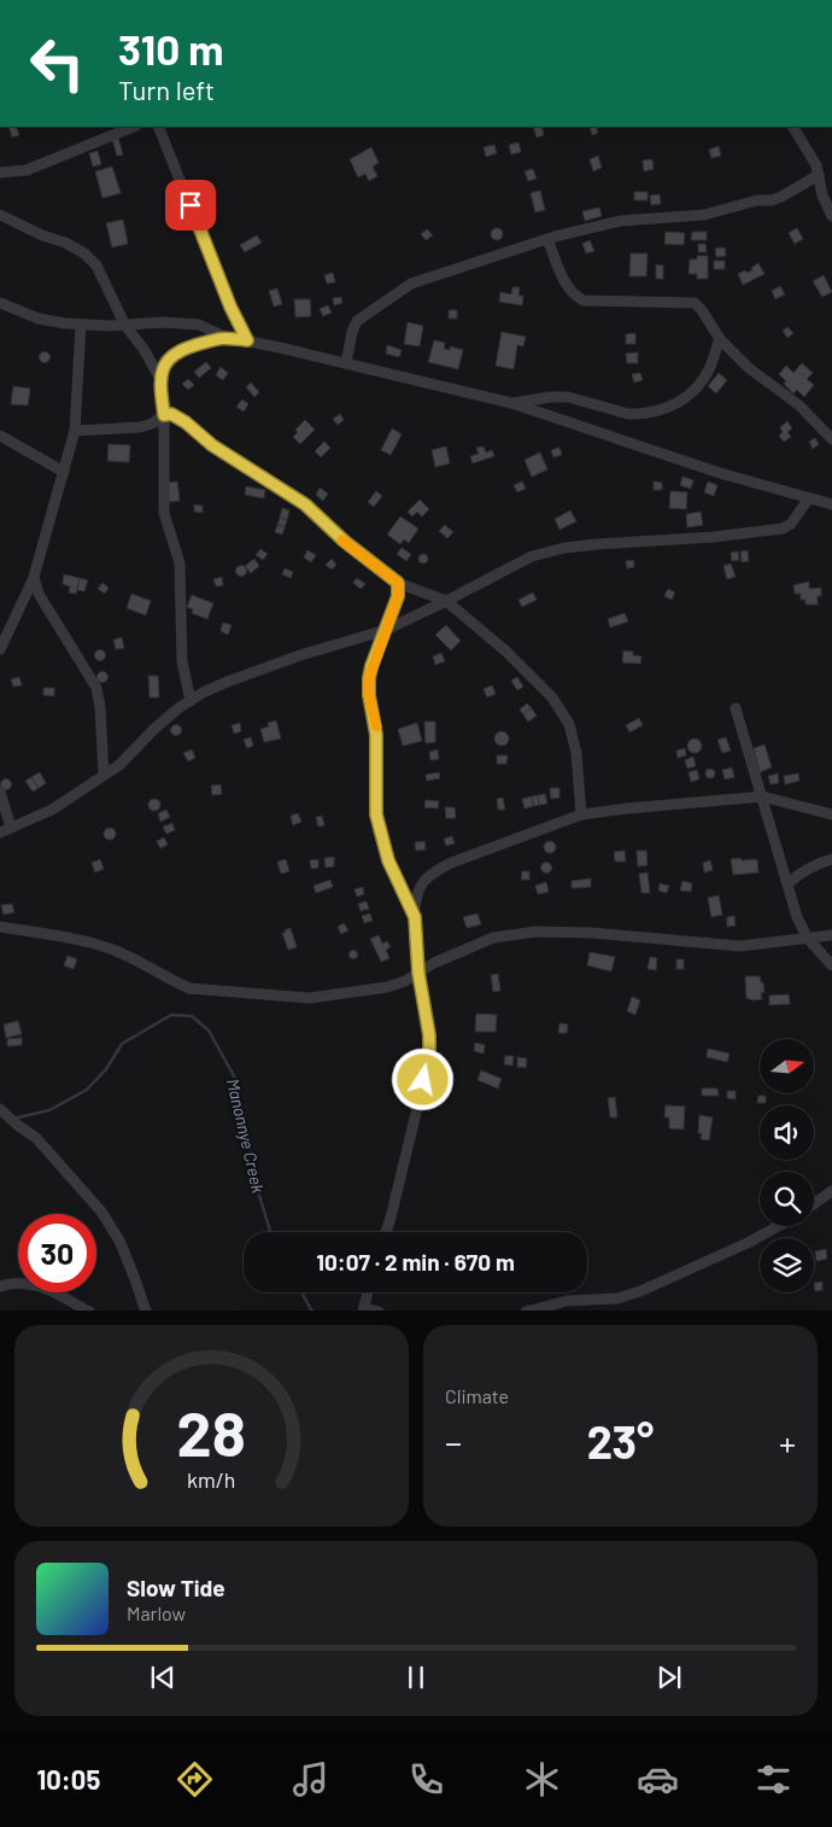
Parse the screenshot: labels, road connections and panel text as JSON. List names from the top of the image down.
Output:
{
  "water": ["Manonnye Creek"],
  "north": "right",
  "page": {
    "turn": ["310 m", "Turn left"],
    "limit": "30",
    "trip": "10:07 · 2 min · 670 m",
    "tile": "Climate",
    "heat": ["−", "23°", "+"],
    "song": ["Slow Tide", "Marlow"],
    "tabs": "10:05",
    "gauge": ["28", "km/h"]
  }
}
